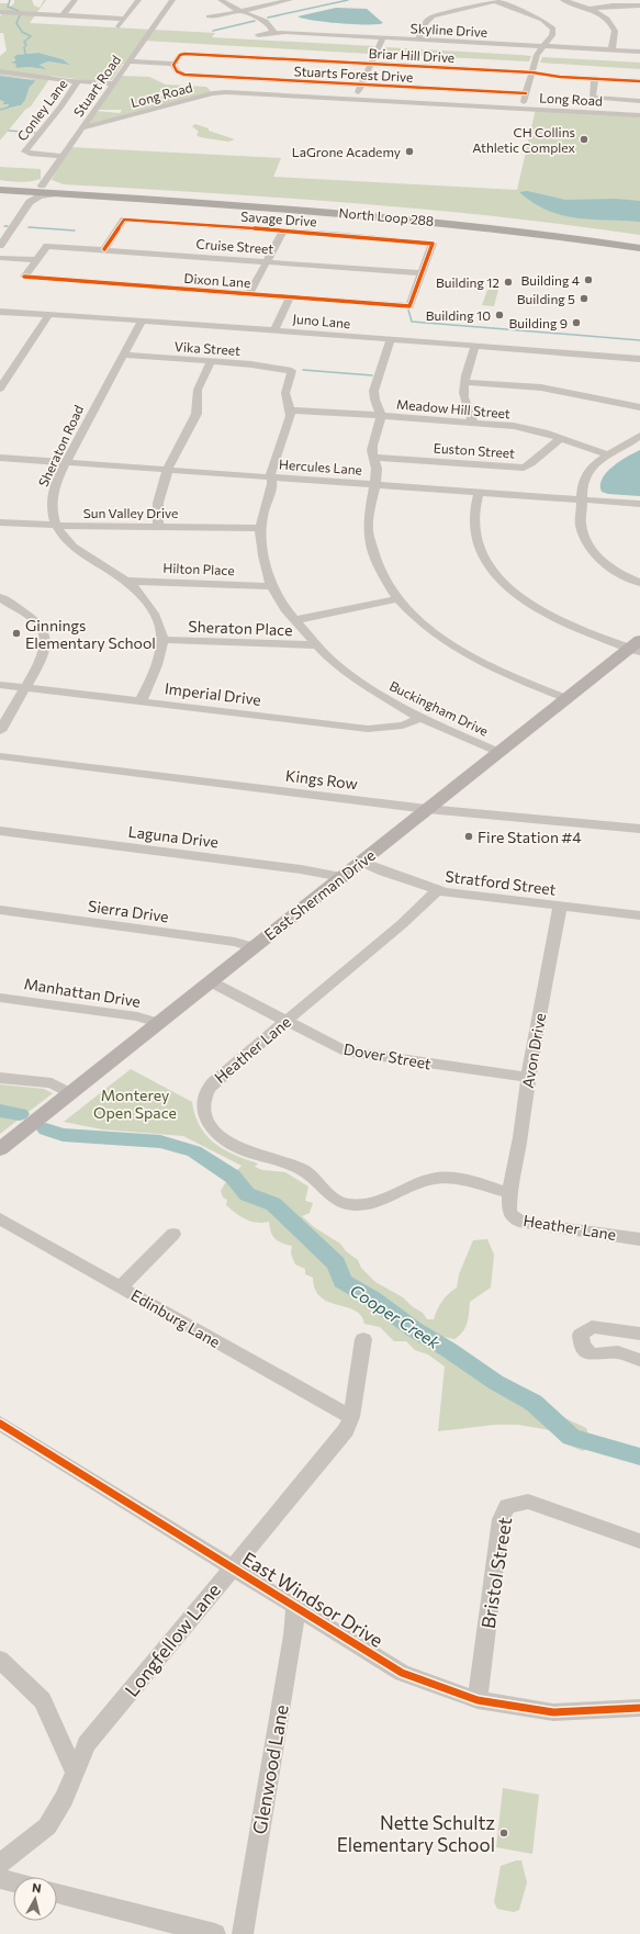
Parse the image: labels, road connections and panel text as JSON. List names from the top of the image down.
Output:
{
  "streets": {
    "highway": ["North Loop 288"],
    "main road": ["East Sherman Drive"],
    "street": [
      "Skyline Drive",
      "Briar Hill Drive",
      "Stuarts Forest Drive",
      "Stuart Road",
      "Long Road",
      "Conley Lane",
      "Savage Drive",
      "Cruise Street",
      "Dixon Lane",
      "Juno Lane",
      "Vika Street",
      "Meadow Hill Street",
      "Sheraton Road",
      "Euston Street",
      "Hercules Lane",
      "Sun Valley Drive",
      "Hilton Place",
      "Sheraton Place",
      "Imperial Drive",
      "Buckingham Drive",
      "Kings Row",
      "Laguna Drive",
      "Stratford Street",
      "Sierra Drive",
      "Manhattan Drive",
      "Heather Lane",
      "Avon Drive",
      "Dover Street",
      "Edinburg Lane",
      "Bristol Street",
      "East Windsor Drive",
      "Longfellow Lane",
      "Glenwood Lane"
    ]
  },
  "crossings": [
    ["Briar Hill Drive", "Stuarts Forest Drive"],
    ["Stuart Road", "Long Road"],
    ["Stuart Road", "Conley Lane"],
    ["Stuart Road", "North Loop 288"],
    ["Long Road", "Conley Lane"],
    ["Savage Drive", "Cruise Street"],
    ["Savage Drive", "Dixon Lane"],
    ["Cruise Street", "Dixon Lane"],
    ["Juno Lane", "Sheraton Road"],
    ["Vika Street", "Meadow Hill Street"],
    ["Vika Street", "Sheraton Road"],
    ["Vika Street", "Buckingham Drive"],
    ["Meadow Hill Street", "Euston Street"],
    ["Meadow Hill Street", "Buckingham Drive"],
    ["Sheraton Road", "Hercules Lane"],
    ["Sheraton Road", "Sun Valley Drive"],
    ["Sheraton Road", "Hilton Place"],
    ["Sheraton Road", "Sheraton Place"],
    ["Hercules Lane", "Buckingham Drive"],
    ["Sun Valley Drive", "Buckingham Drive"],
    ["Hilton Place", "Buckingham Drive"],
    ["Sheraton Place", "Buckingham Drive"],
    ["Imperial Drive", "Buckingham Drive"],
    ["Buckingham Drive", "East Sherman Drive"],
    ["Kings Row", "East Sherman Drive"],
    ["Laguna Drive", "East Sherman Drive"],
    ["Stratford Street", "East Sherman Drive"],
    ["Stratford Street", "Heather Lane"],
    ["Stratford Street", "Avon Drive"],
    ["East Sherman Drive", "Sierra Drive"],
    ["East Sherman Drive", "Manhattan Drive"],
    ["East Sherman Drive", "Dover Street"],
    ["Heather Lane", "Avon Drive"],
    ["Heather Lane", "Dover Street"],
    ["Avon Drive", "Dover Street"],
    ["Edinburg Lane", "Longfellow Lane"],
    ["Bristol Street", "East Windsor Drive"],
    ["East Windsor Drive", "Longfellow Lane"],
    ["East Windsor Drive", "Glenwood Lane"]
  ],
  "water": ["Cooper Creek"],
  "parks": ["Monterey Open Space"],
  "places": [
    "CH Collins Athletic Complex",
    "LaGrone Academy",
    "Building 4",
    "Building 12",
    "Building 5",
    "Building 10",
    "Building 9",
    "Ginnings Elementary School",
    "Fire Station #4",
    "Nette Schultz Elementary School"
  ],
  "north": "top"
}
